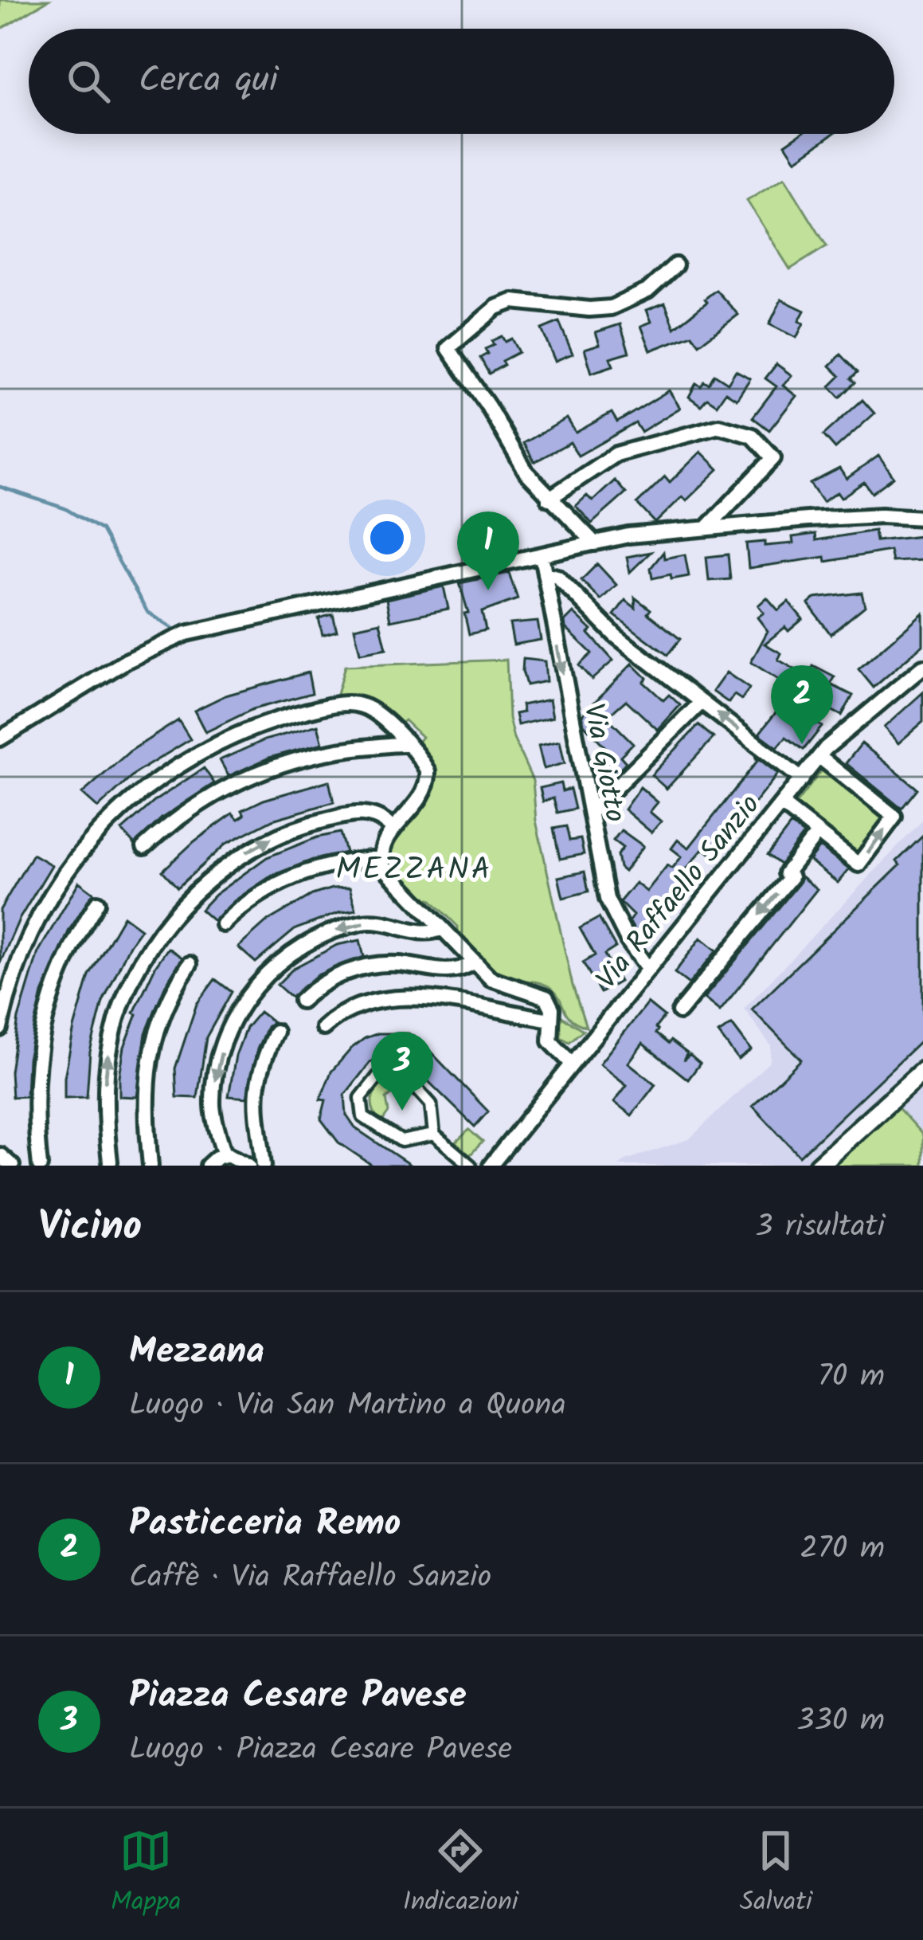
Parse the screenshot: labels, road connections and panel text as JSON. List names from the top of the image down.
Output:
{
  "streets": {
    "street": ["Via Giotto", "Via Raffaello Sanzio"]
  },
  "crossings": [
    ["Via Giotto", "Via Raffaello Sanzio"]
  ],
  "one_way": ["Via Giotto"],
  "districts": ["MEZZANA"],
  "page": {
    "search": "Cerca qui",
    "pins": ["1", "2", "3"],
    "heading": ["Vicino", "3 risultati"],
    "list": [
      {
        "mark": "1",
        "name": "Mezzana",
        "note": "Luogo · Via San Martino a Quona",
        "value": "70 m"
      },
      {
        "mark": "2",
        "name": "Pasticceria Remo",
        "note": "Caffè · Via Raffaello Sanzio",
        "value": "270 m"
      },
      {
        "mark": "3",
        "name": "Piazza Cesare Pavese",
        "note": "Luogo · Piazza Cesare Pavese",
        "value": "330 m"
      }
    ],
    "nav": ["Mappa", "Indicazioni", "Salvati"]
  }
}
